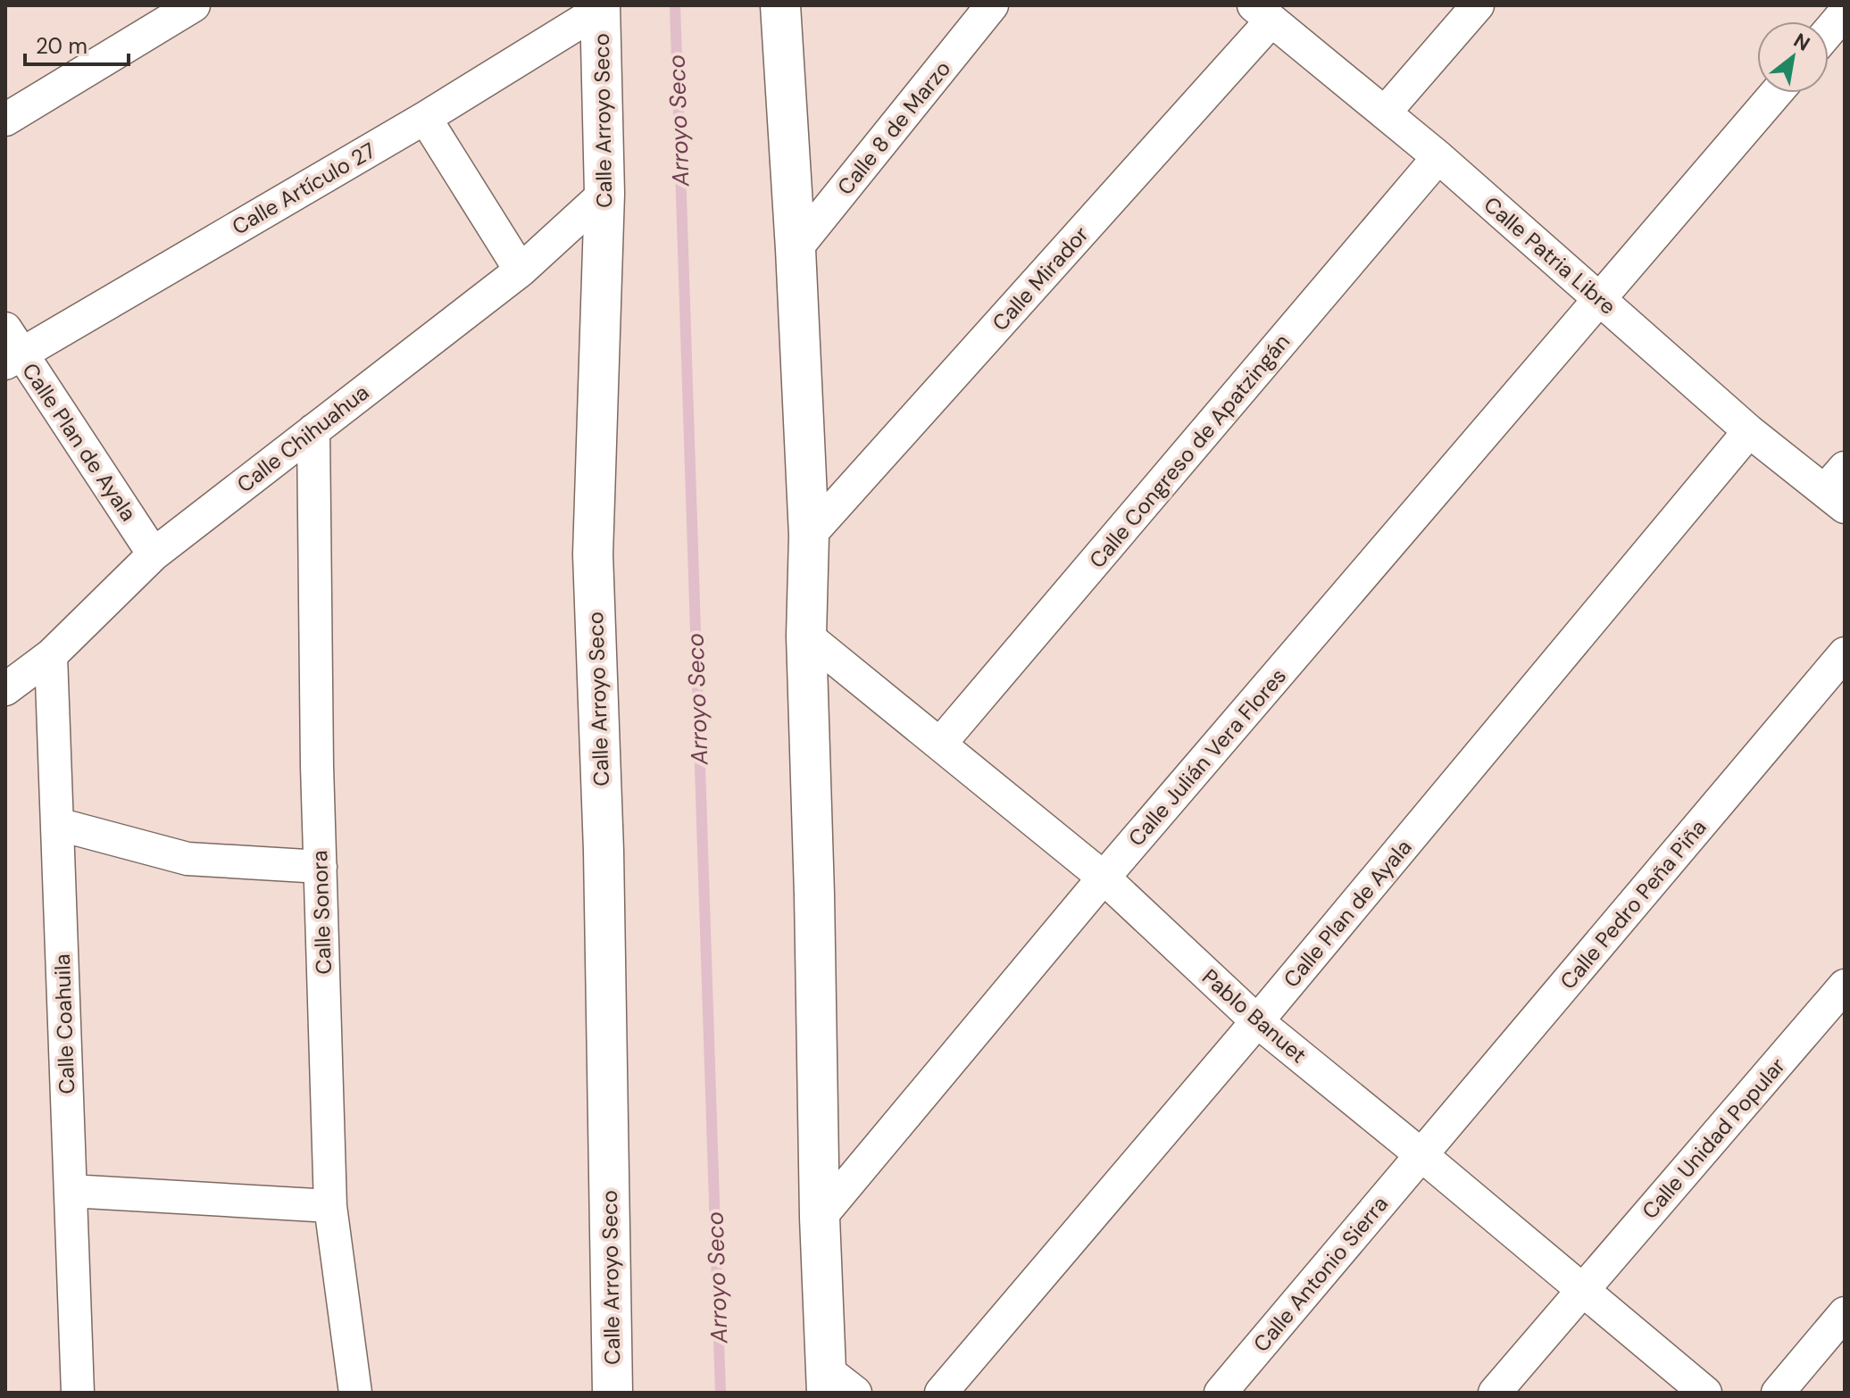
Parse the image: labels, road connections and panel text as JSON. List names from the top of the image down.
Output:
{
  "streets": {
    "street": [
      "Calle Arroyo Seco",
      "Calle 8 de Marzo",
      "Calle Artículo 27",
      "Calle Patria Libre",
      "Calle Mirador",
      "Calle Chihuahua",
      "Calle Plan de Ayala",
      "Calle Congreso de Apatzingán",
      "Calle Julián Vera Flores",
      "Calle Pedro Peña Piña",
      "Calle Sonora",
      "Pablo Banuet",
      "Calle Coahuila",
      "Calle Unidad Popular",
      "Calle Antonio Sierra"
    ]
  },
  "crossings": [
    ["Calle Arroyo Seco", "Calle Artículo 27"],
    ["Calle Arroyo Seco", "Calle Chihuahua"],
    ["Calle Artículo 27", "Calle Plan de Ayala"],
    ["Calle Patria Libre", "Calle Mirador"],
    ["Calle Patria Libre", "Calle Plan de Ayala"],
    ["Calle Patria Libre", "Calle Congreso de Apatzingán"],
    ["Calle Patria Libre", "Calle Julián Vera Flores"],
    ["Calle Chihuahua", "Calle Plan de Ayala"],
    ["Calle Chihuahua", "Calle Sonora"],
    ["Calle Chihuahua", "Calle Coahuila"],
    ["Calle Plan de Ayala", "Pablo Banuet"],
    ["Calle Congreso de Apatzingán", "Pablo Banuet"],
    ["Calle Julián Vera Flores", "Pablo Banuet"],
    ["Calle Pedro Peña Piña", "Pablo Banuet"],
    ["Calle Pedro Peña Piña", "Calle Antonio Sierra"],
    ["Pablo Banuet", "Calle Unidad Popular"],
    ["Pablo Banuet", "Calle Antonio Sierra"]
  ],
  "water": ["Arroyo Seco"],
  "scale_bar": "20 m",
  "north": "top right"
}
